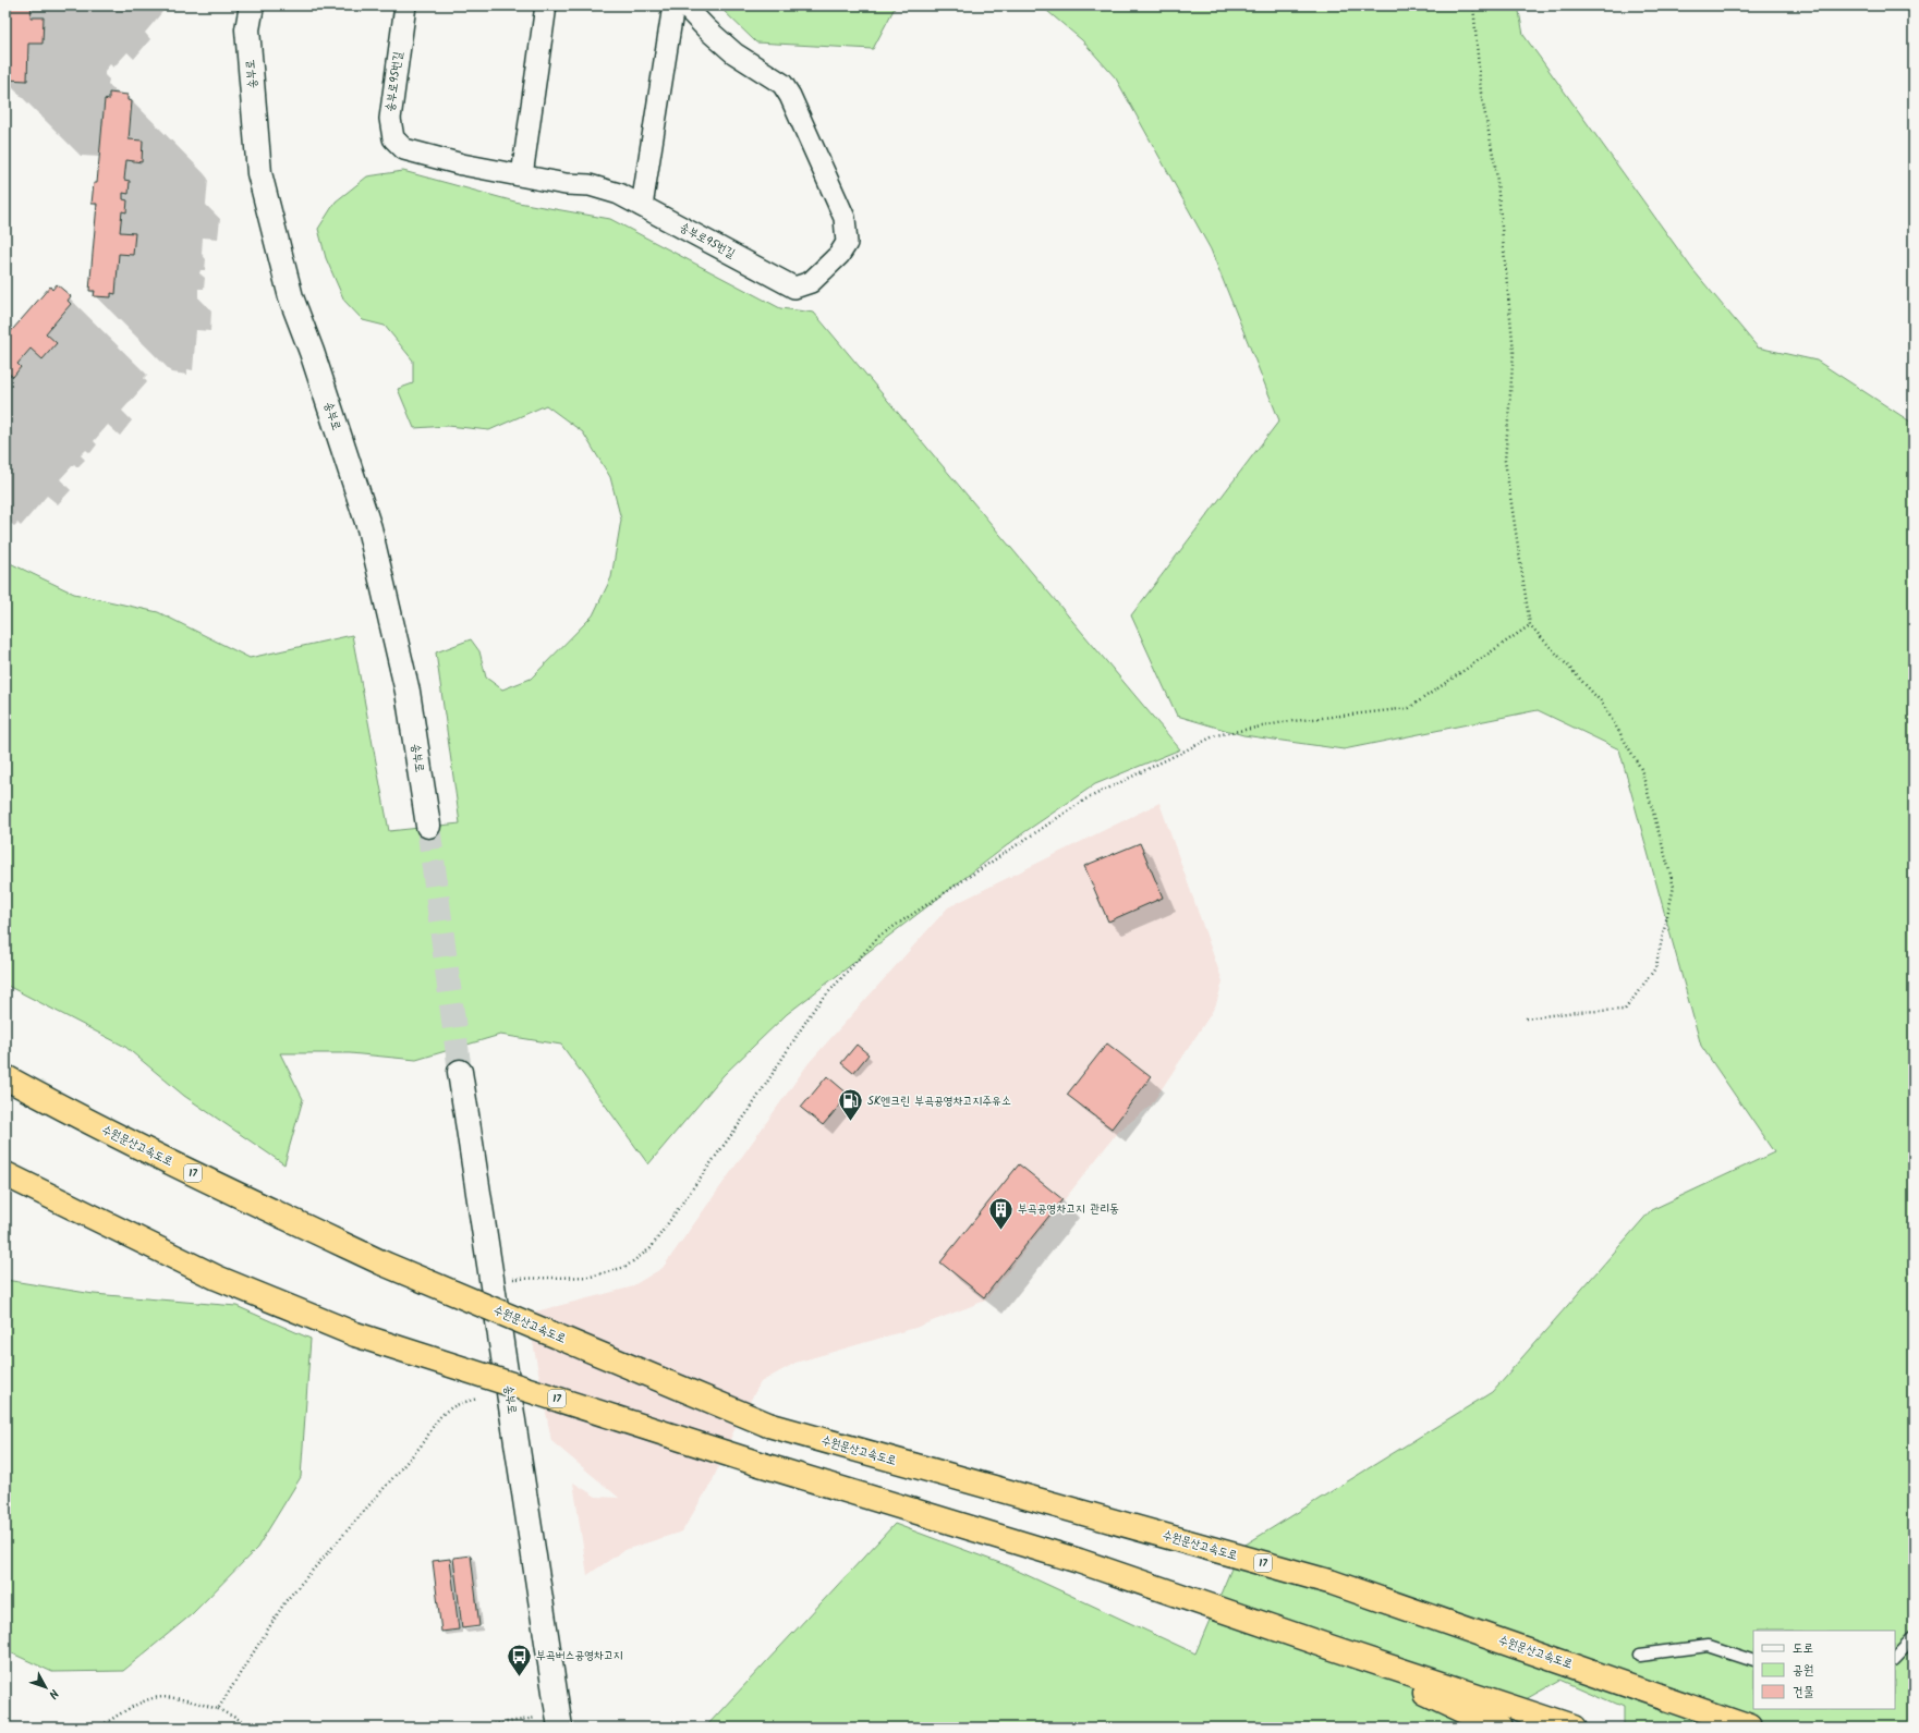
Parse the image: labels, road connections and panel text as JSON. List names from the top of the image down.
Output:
{
  "streets": {
    "highway": ["수원문산고속도로", "17"],
    "street": ["송부로", "송부로95번길"]
  },
  "places": {
    "fuel station": ["SK엔크린 부곡공영차고지주유소"],
    "building": ["부곡공영차고지 관리동"],
    "bus stop": ["부곡버스공영차고지"]
  },
  "legend": ["도로", "공원", "건물"],
  "north": "bottom right"
}
